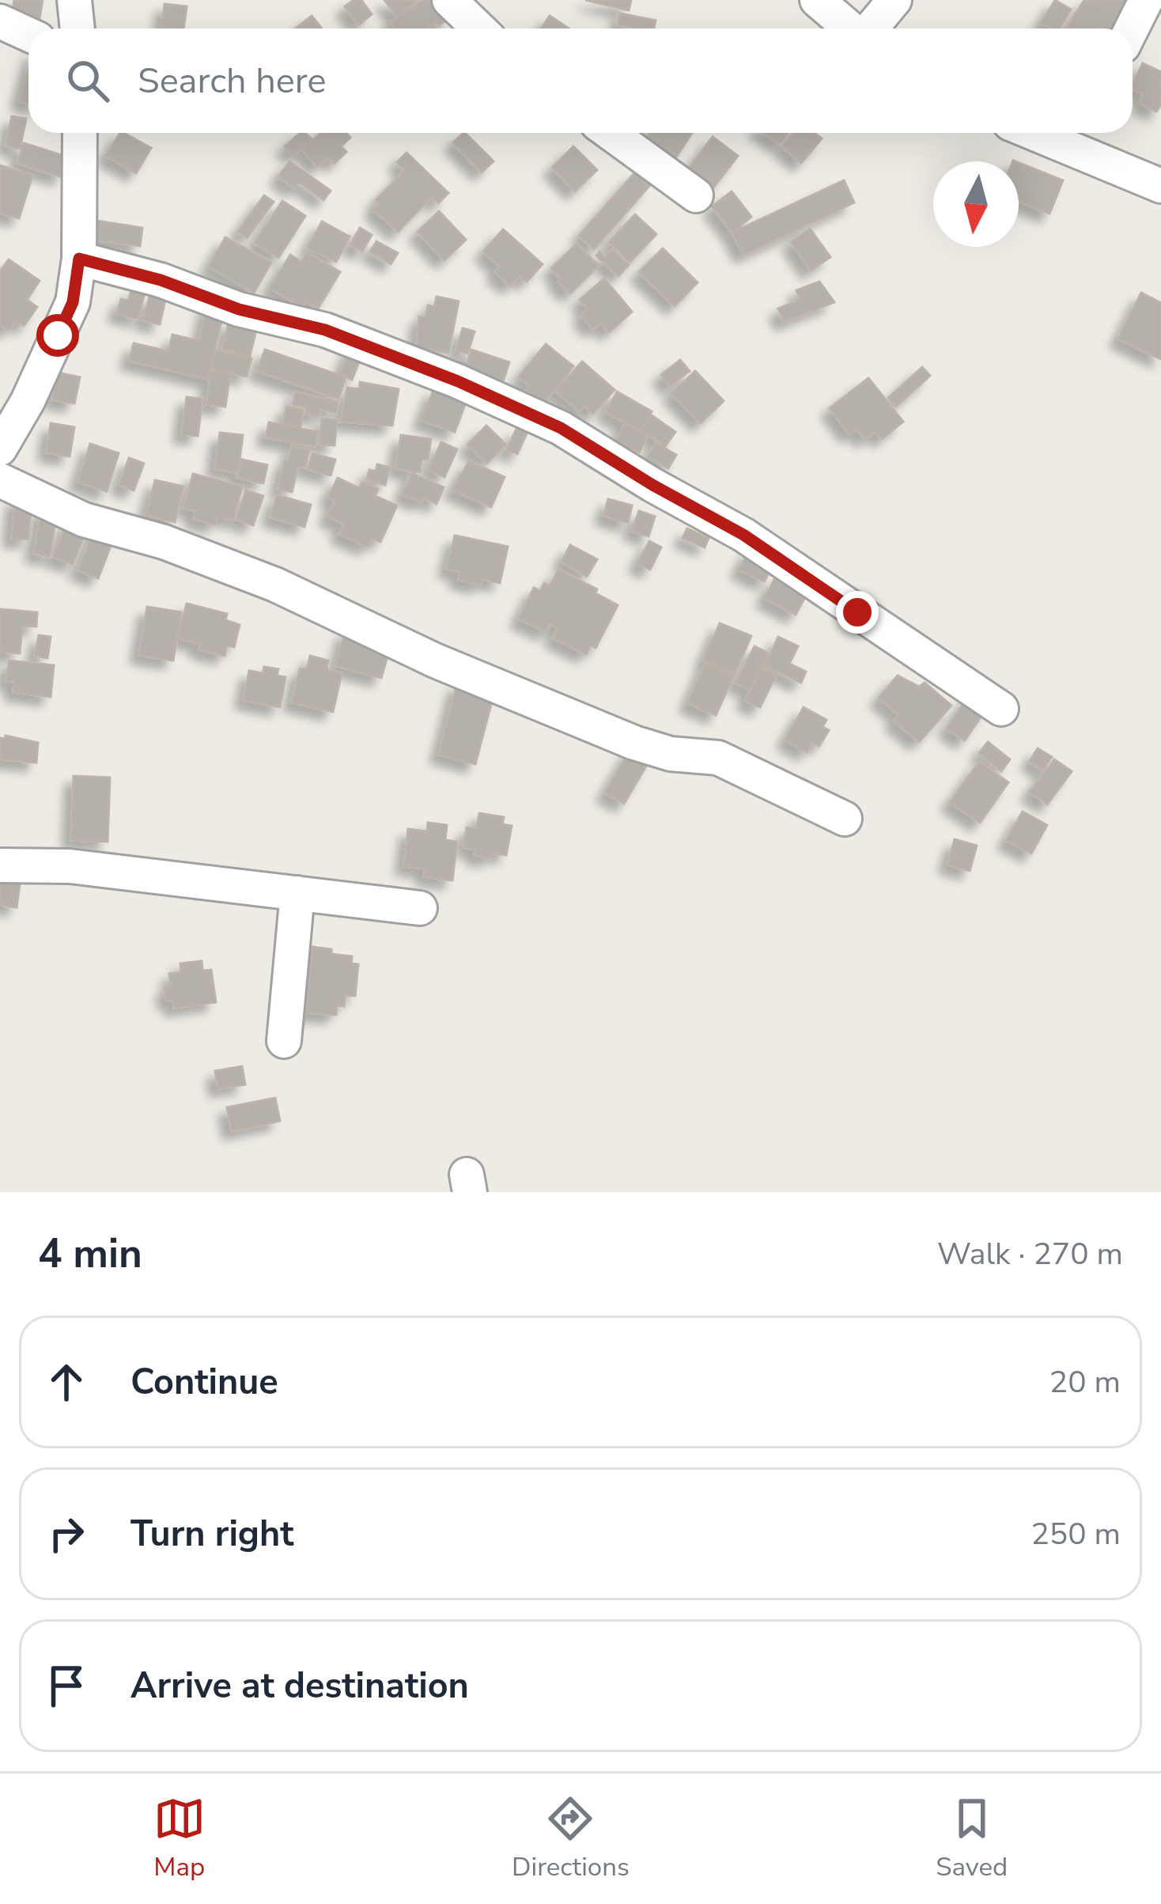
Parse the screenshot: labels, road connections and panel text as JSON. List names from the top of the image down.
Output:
{
  "north": "bottom",
  "page": {
    "search": "Search here",
    "heading": ["4 min", "Walk · 270 m"],
    "list": [
      ["Continue", "20 m"],
      ["Turn right", "250 m"],
      "Arrive at destination"
    ],
    "nav": ["Map", "Directions", "Saved"]
  }
}
